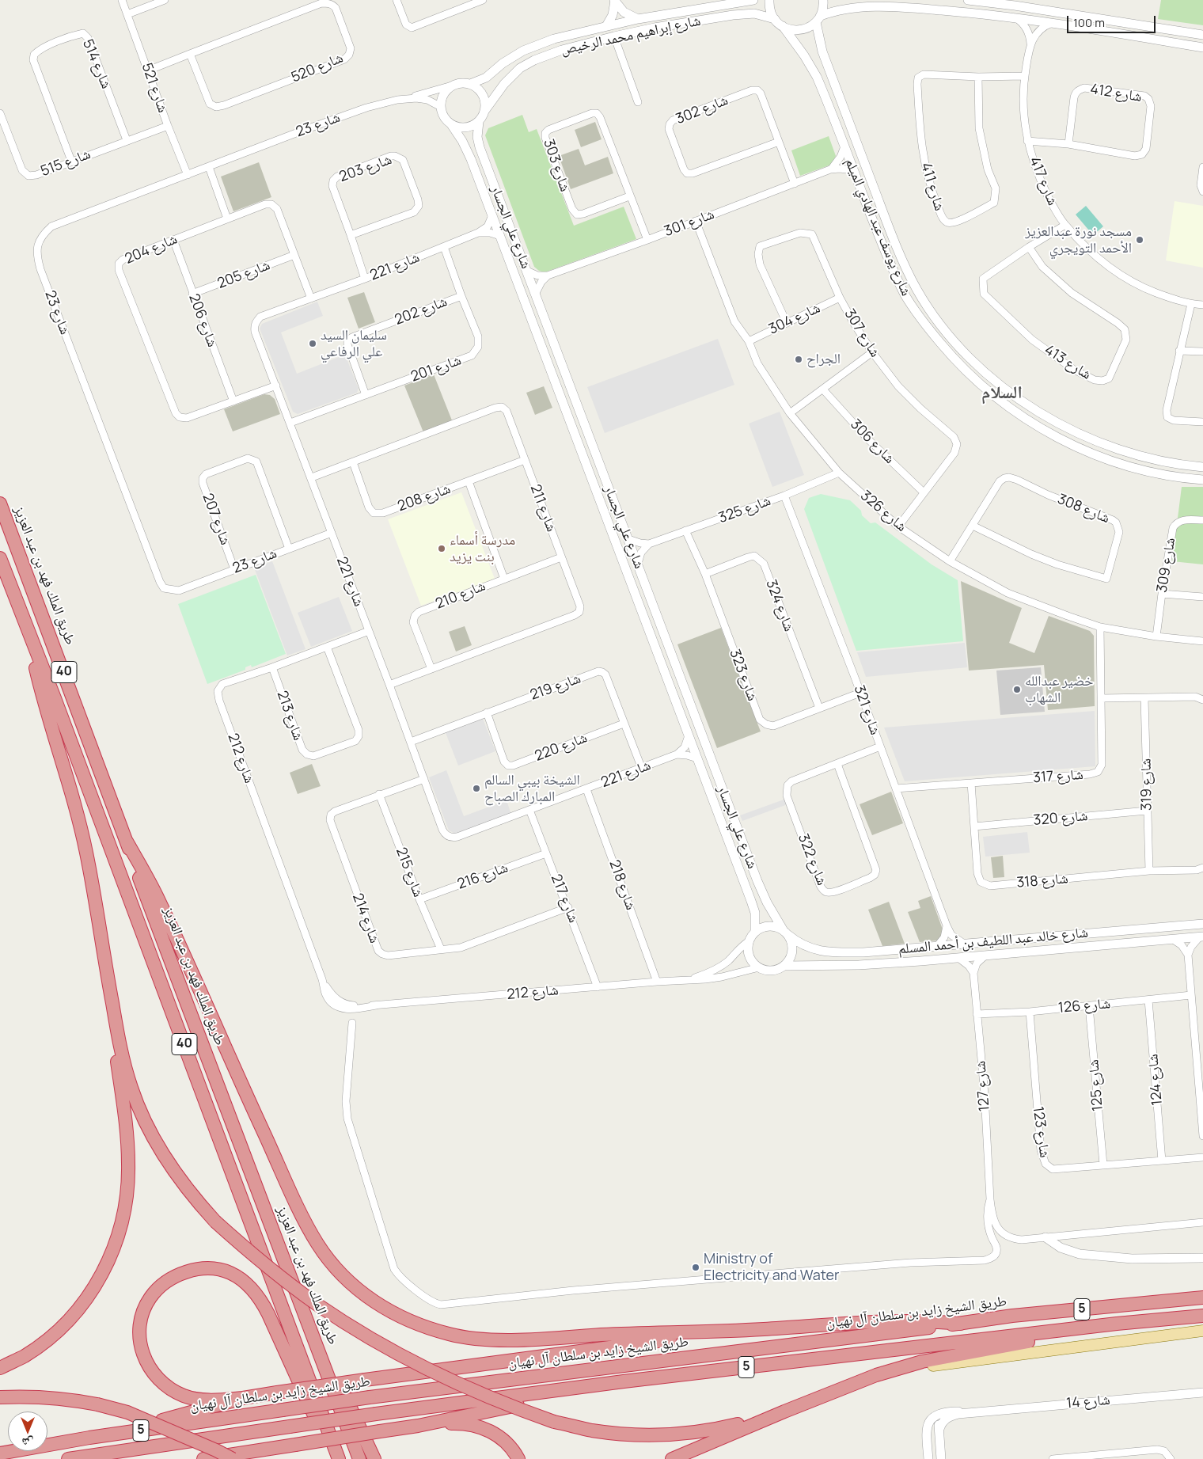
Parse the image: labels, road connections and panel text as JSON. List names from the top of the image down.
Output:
{
  "streets": {
    "highway": [
      "طريق الملك فهد بن عبد العزيز",
      "40",
      "5",
      "طريق الشيخ زايد بن سلطان آل نهيان"
    ],
    "street": [
      "شارع إبراهيم محمد الرخيص",
      "شارع 514",
      "شارع 520",
      "شارع 521",
      "شارع 412",
      "شارع 302",
      "شارع 23",
      "شارع 515",
      "شارع 303",
      "شارع 203",
      "شارع 417",
      "شارع 411",
      "شارع 301",
      "شارع علي الجسار",
      "شارع يوسف عبد الهادي الميلم",
      "شارع 204",
      "شارع 221",
      "شارع 205",
      "شارع 202",
      "شارع 304",
      "شارع 206",
      "شارع 307",
      "شارع 413",
      "شارع 201",
      "شارع 306",
      "شارع 208",
      "شارع 211",
      "شارع 308",
      "شارع 325",
      "شارع 326",
      "شارع 207",
      "شارع 309",
      "شارع 210",
      "شارع 324",
      "شارع 323",
      "شارع 219",
      "شارع 321",
      "شارع 213",
      "شارع 220",
      "شارع 212",
      "شارع 317",
      "شارع 319",
      "شارع 320",
      "شارع 322",
      "شارع 215",
      "شارع 216",
      "شارع 318",
      "شارع 218",
      "شارع 217",
      "شارع 214",
      "شارع خالد عبد اللطيف بن أحمد المسلم",
      "شارع 126",
      "شارع 124",
      "شارع 125",
      "شارع 127",
      "شارع 123",
      "شارع 14"
    ]
  },
  "crossings": [
    ["شارع إبراهيم محمد الرخيص", "شارع 23"],
    ["شارع إبراهيم محمد الرخيص", "شارع علي الجسار"],
    ["شارع إبراهيم محمد الرخيص", "شارع يوسف عبد الهادي الميلم"],
    ["شارع 514", "شارع 515"],
    ["شارع 520", "شارع 521"],
    ["شارع 521", "شارع 23"],
    ["شارع 521", "شارع 515"],
    ["شارع 412", "شارع 417"],
    ["شارع 302", "شارع 301"],
    ["شارع 23", "شارع علي الجسار"],
    ["شارع 23", "شارع 221"],
    ["شارع 23", "شارع 207"],
    ["شارع 303", "شارع 301"],
    ["شارع 203", "شارع 221"],
    ["شارع 417", "شارع 411"],
    ["شارع 417", "شارع 413"],
    ["شارع 301", "شارع يوسف عبد الهادي الميلم"],
    ["شارع 301", "شارع 326"],
    ["شارع علي الجسار", "شارع 221"],
    ["شارع علي الجسار", "شارع 325"],
    ["شارع علي الجسار", "شارع 212"],
    ["شارع علي الجسار", "شارع خالد عبد اللطيف بن أحمد المسلم"],
    ["شارع 204", "شارع 221"],
    ["شارع 204", "شارع 205"],
    ["شارع 204", "شارع 206"],
    ["شارع 221", "شارع 201"],
    ["شارع 221", "شارع 211"],
    ["شارع 221", "شارع 219"],
    ["شارع 221", "شارع 212"],
    ["شارع 221", "شارع 218"],
    ["شارع 221", "شارع 217"],
    ["شارع 221", "شارع 214"],
    ["شارع 205", "شارع 206"],
    ["شارع 202", "شارع 201"],
    ["شارع 304", "شارع 307"],
    ["شارع 304", "شارع 326"],
    ["شارع 307", "شارع 306"],
    ["شارع 307", "شارع 326"],
    ["شارع 208", "شارع 211"],
    ["شارع 211", "شارع 210"],
    ["شارع 308", "شارع 326"],
    ["شارع 325", "شارع 326"],
    ["شارع 325", "شارع 323"],
    ["شارع 325", "شارع 321"],
    ["شارع 326", "شارع 309"],
    ["شارع 326", "شارع 317"],
    ["شارع 324", "شارع 323"],
    ["شارع 323", "شارع 321"],
    ["شارع 219", "شارع 220"],
    ["شارع 321", "شارع 317"],
    ["شارع 321", "شارع 322"],
    ["شارع 321", "شارع خالد عبد اللطيف بن أحمد المسلم"],
    ["شارع 213", "شارع 212"],
    ["شارع 212", "شارع 218"],
    ["شارع 212", "شارع 217"],
    ["شارع 212", "شارع خالد عبد اللطيف بن أحمد المسلم"],
    ["شارع 317", "شارع 318"],
    ["شارع 319", "شارع 320"],
    ["شارع 319", "شارع 318"],
    ["شارع 320", "شارع 318"],
    ["شارع 215", "شارع 216"],
    ["شارع 215", "شارع 214"],
    ["شارع 216", "شارع 217"],
    ["شارع 217", "شارع 214"],
    ["شارع 126", "شارع 124"],
    ["شارع 126", "شارع 125"],
    ["شارع 126", "شارع 127"],
    ["شارع 126", "شارع 123"],
    ["شارع 124", "شارع 123"],
    ["شارع 125", "شارع 123"]
  ],
  "districts": ["السلام"],
  "places": [
    "مسجد نورة عبدالعزيز الأحمد التويجري",
    "سليمان السيد علي الرفاعي",
    "الجراح",
    "مدرسة أسماء بنت يزيد",
    "خضير عبدالله الشهاب",
    "الشيخة بيبي السالم المبارك الصباح",
    "Ministry of Electricity and Water"
  ],
  "scale_bar": "100 m",
  "north": "bottom"
}
